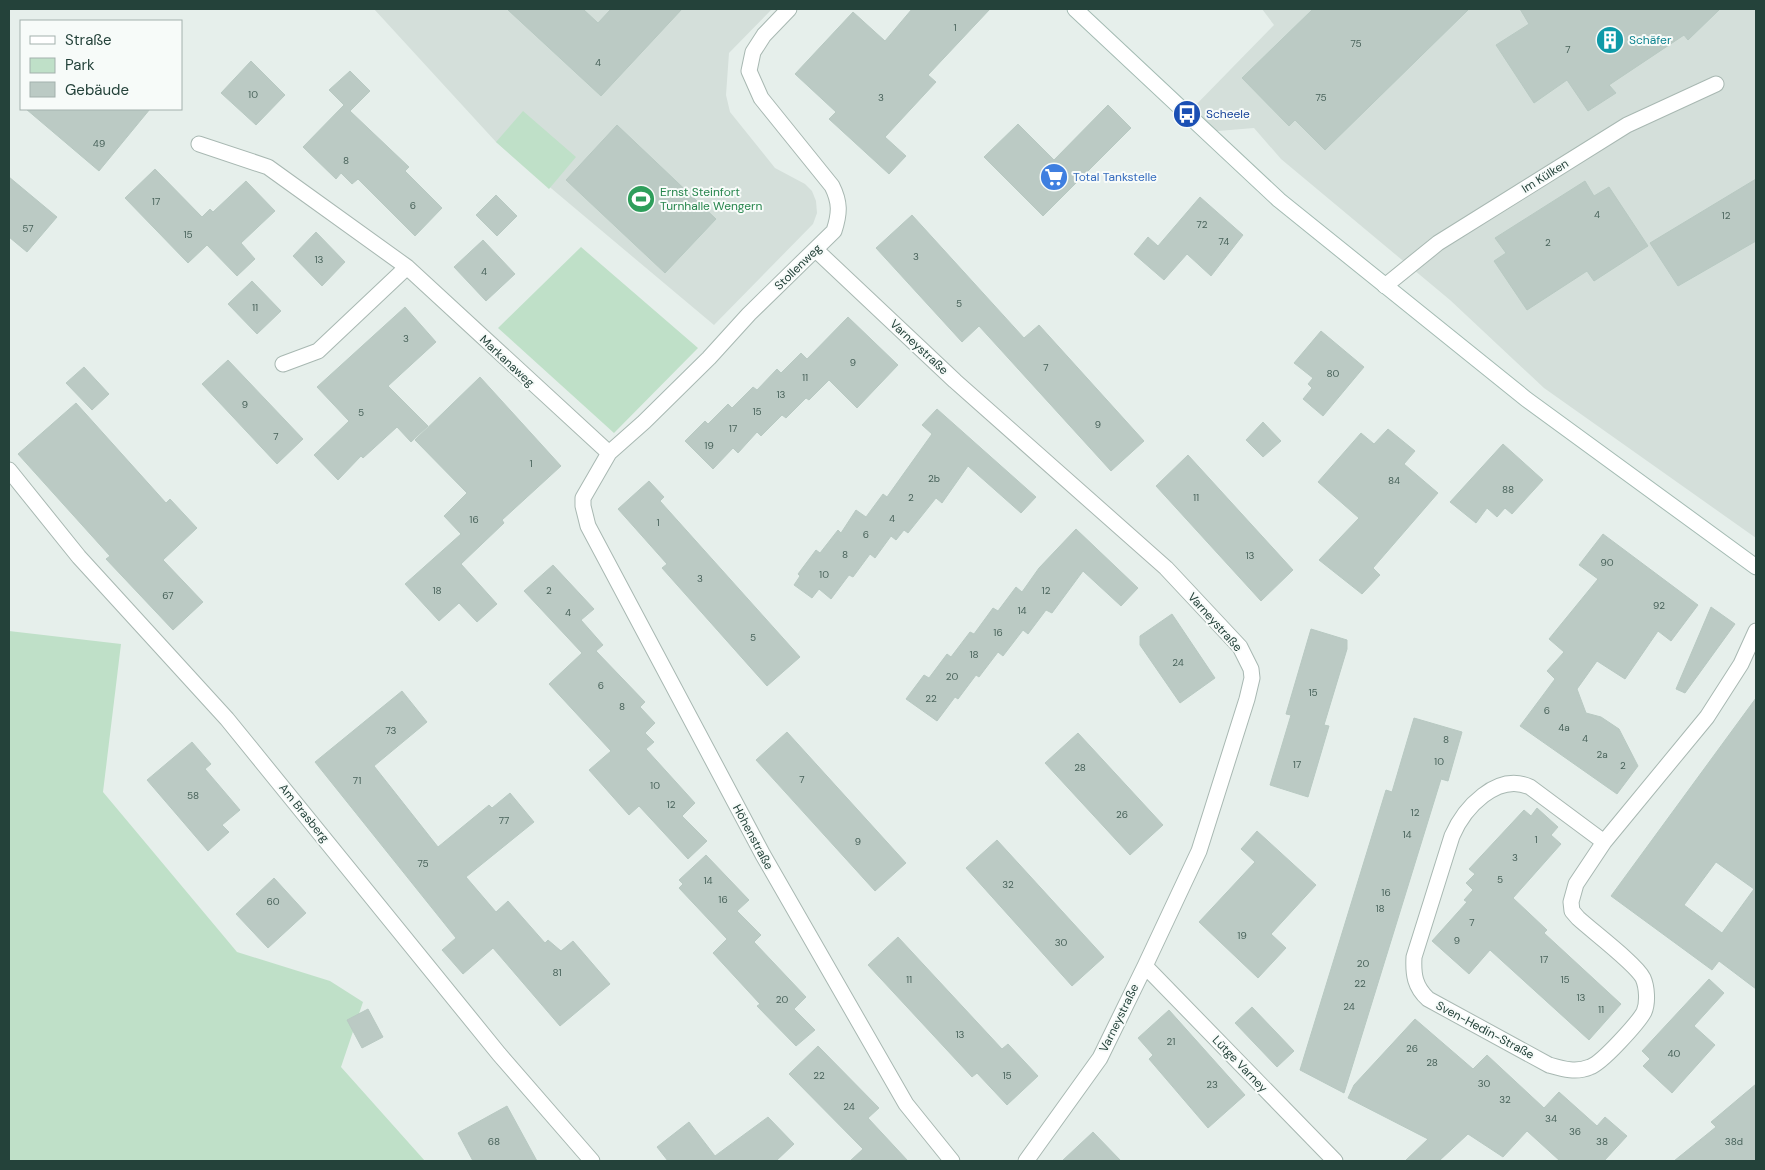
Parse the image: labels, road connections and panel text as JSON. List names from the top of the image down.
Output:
{
  "streets": {
    "street": [
      "Im Külken",
      "Stollenweg",
      "Varneystraße",
      "Markanaweg",
      "Am Brasberg",
      "Höhenstraße",
      "Sven-Hedin-Straße",
      "Lütge Varney"
    ]
  },
  "crossings": [
    ["Stollenweg", "Varneystraße"],
    ["Stollenweg", "Markanaweg"],
    ["Stollenweg", "Höhenstraße"],
    ["Varneystraße", "Lütge Varney"]
  ],
  "places": {
    "building": ["Schäfer"],
    "bus stop": ["Scheele"],
    "supermarket": ["Total Tankstelle"],
    "sports": ["Ernst Steinfort Turnhalle Wengern"]
  },
  "house_numbers": [
    "1",
    "75",
    "7",
    "4",
    "10",
    "3",
    "75",
    "49",
    "8",
    "17",
    "6",
    "4",
    "12",
    "72",
    "57",
    "15",
    "74",
    "2",
    "3",
    "13",
    "4",
    "5",
    "11",
    "3",
    "9",
    "7",
    "80",
    "11",
    "13",
    "9",
    "15",
    "5",
    "9",
    "17",
    "7",
    "19",
    "1",
    "2b",
    "84",
    "88",
    "2",
    "11",
    "4",
    "16",
    "1",
    "6",
    "8",
    "13",
    "90",
    "10",
    "3",
    "18",
    "2",
    "12",
    "67",
    "92",
    "14",
    "4",
    "16",
    "5",
    "18",
    "24",
    "20",
    "6",
    "15",
    "22",
    "8",
    "6",
    "4a",
    "73",
    "4",
    "8",
    "2a",
    "10",
    "17",
    "2",
    "28",
    "7",
    "71",
    "10",
    "58",
    "12",
    "12",
    "26",
    "77",
    "14",
    "1",
    "9",
    "3",
    "75",
    "5",
    "14",
    "32",
    "16",
    "16",
    "60",
    "18",
    "7",
    "19",
    "9",
    "30",
    "17",
    "20",
    "81",
    "11",
    "15",
    "22",
    "13",
    "20",
    "24",
    "11",
    "13",
    "21",
    "26",
    "40",
    "28",
    "22",
    "15",
    "30",
    "23",
    "32",
    "24",
    "34",
    "36",
    "68",
    "38",
    "38d"
  ],
  "legend": ["Straße", "Park", "Gebäude"]
}
